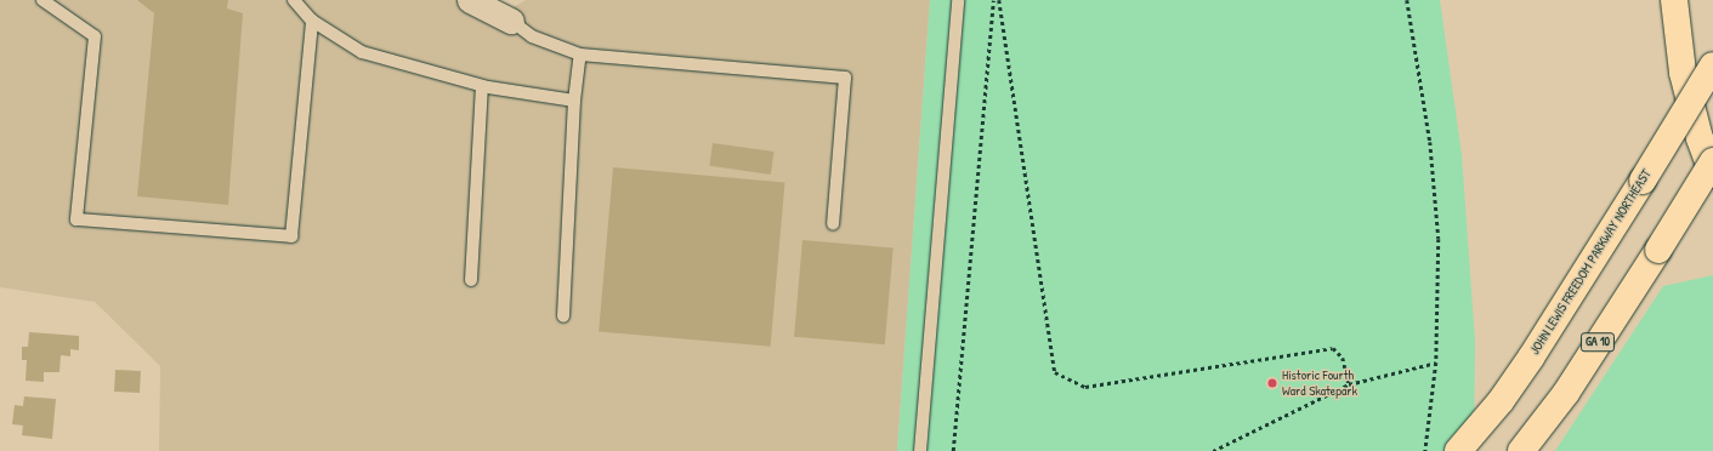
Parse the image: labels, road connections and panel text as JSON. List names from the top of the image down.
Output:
{
  "streets": {
    "highway": ["JOHN LEWIS FREEDOM PARKWAY NORTHEAST", "GA 10"]
  },
  "places": ["Historic Fourth Ward Skatepark"]
}
